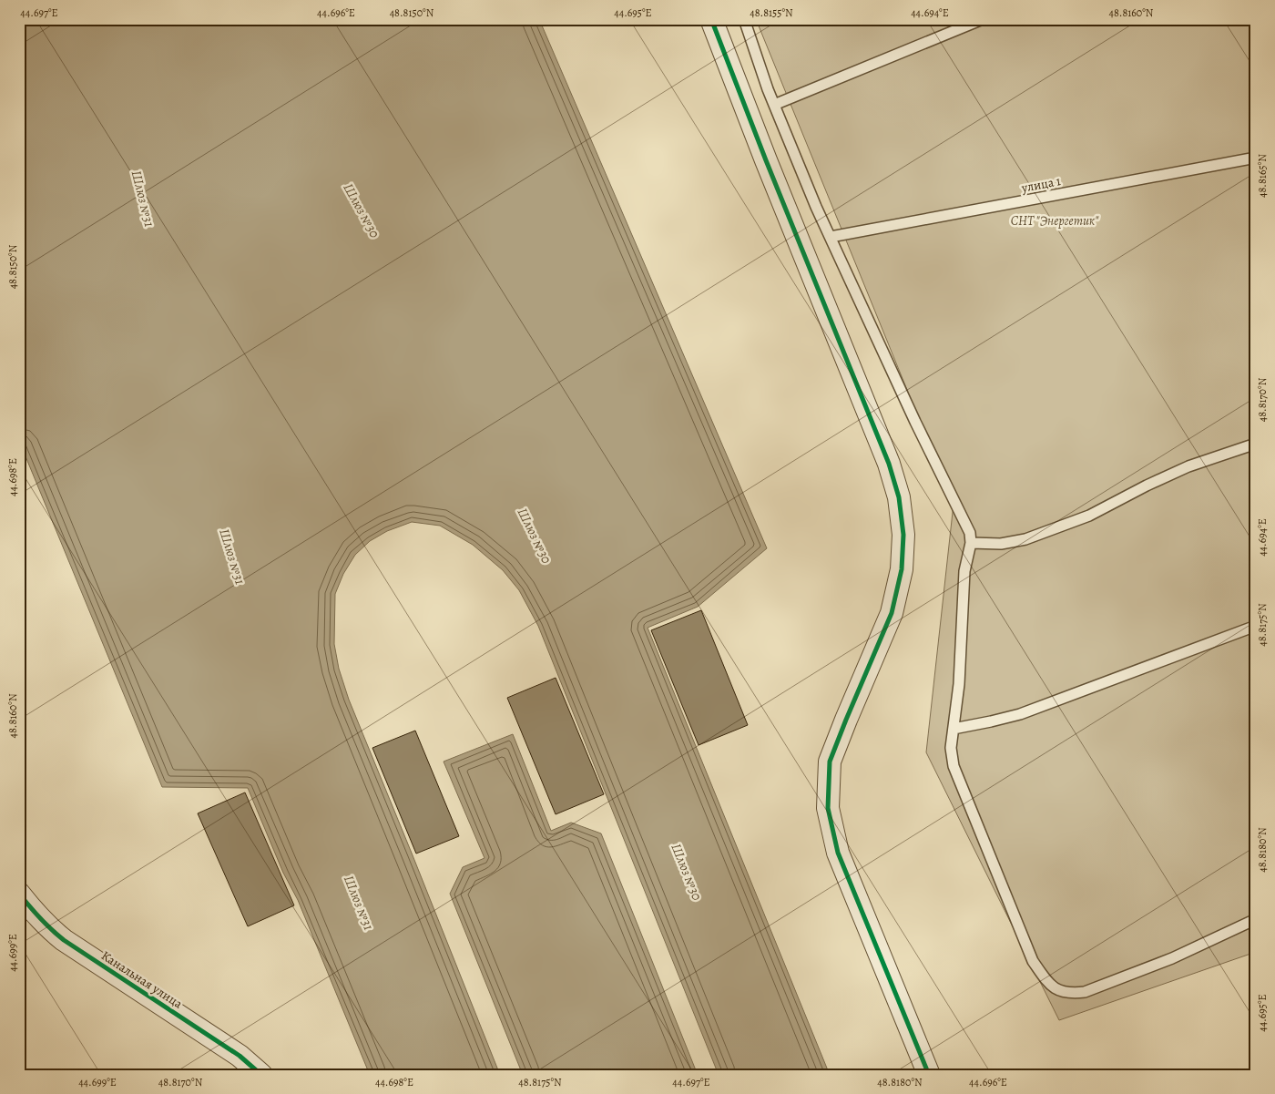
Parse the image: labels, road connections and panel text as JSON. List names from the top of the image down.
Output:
{
  "streets": {
    "street": ["Канальная улица"],
    "lane": ["улица 1"]
  },
  "water": ["Шлюз №31", "Шлюз №30"],
  "parks": ["СНТ \"Энергетик\""],
  "coordinates": [
    "44.697°E",
    "44.696°E",
    "48.8150°N",
    "44.695°E",
    "48.8155°N",
    "44.694°E",
    "48.8160°N",
    "48.8165°N",
    "48.8170°N",
    "44.698°E",
    "48.8175°N",
    "48.8180°N",
    "44.699°E"
  ]
}
